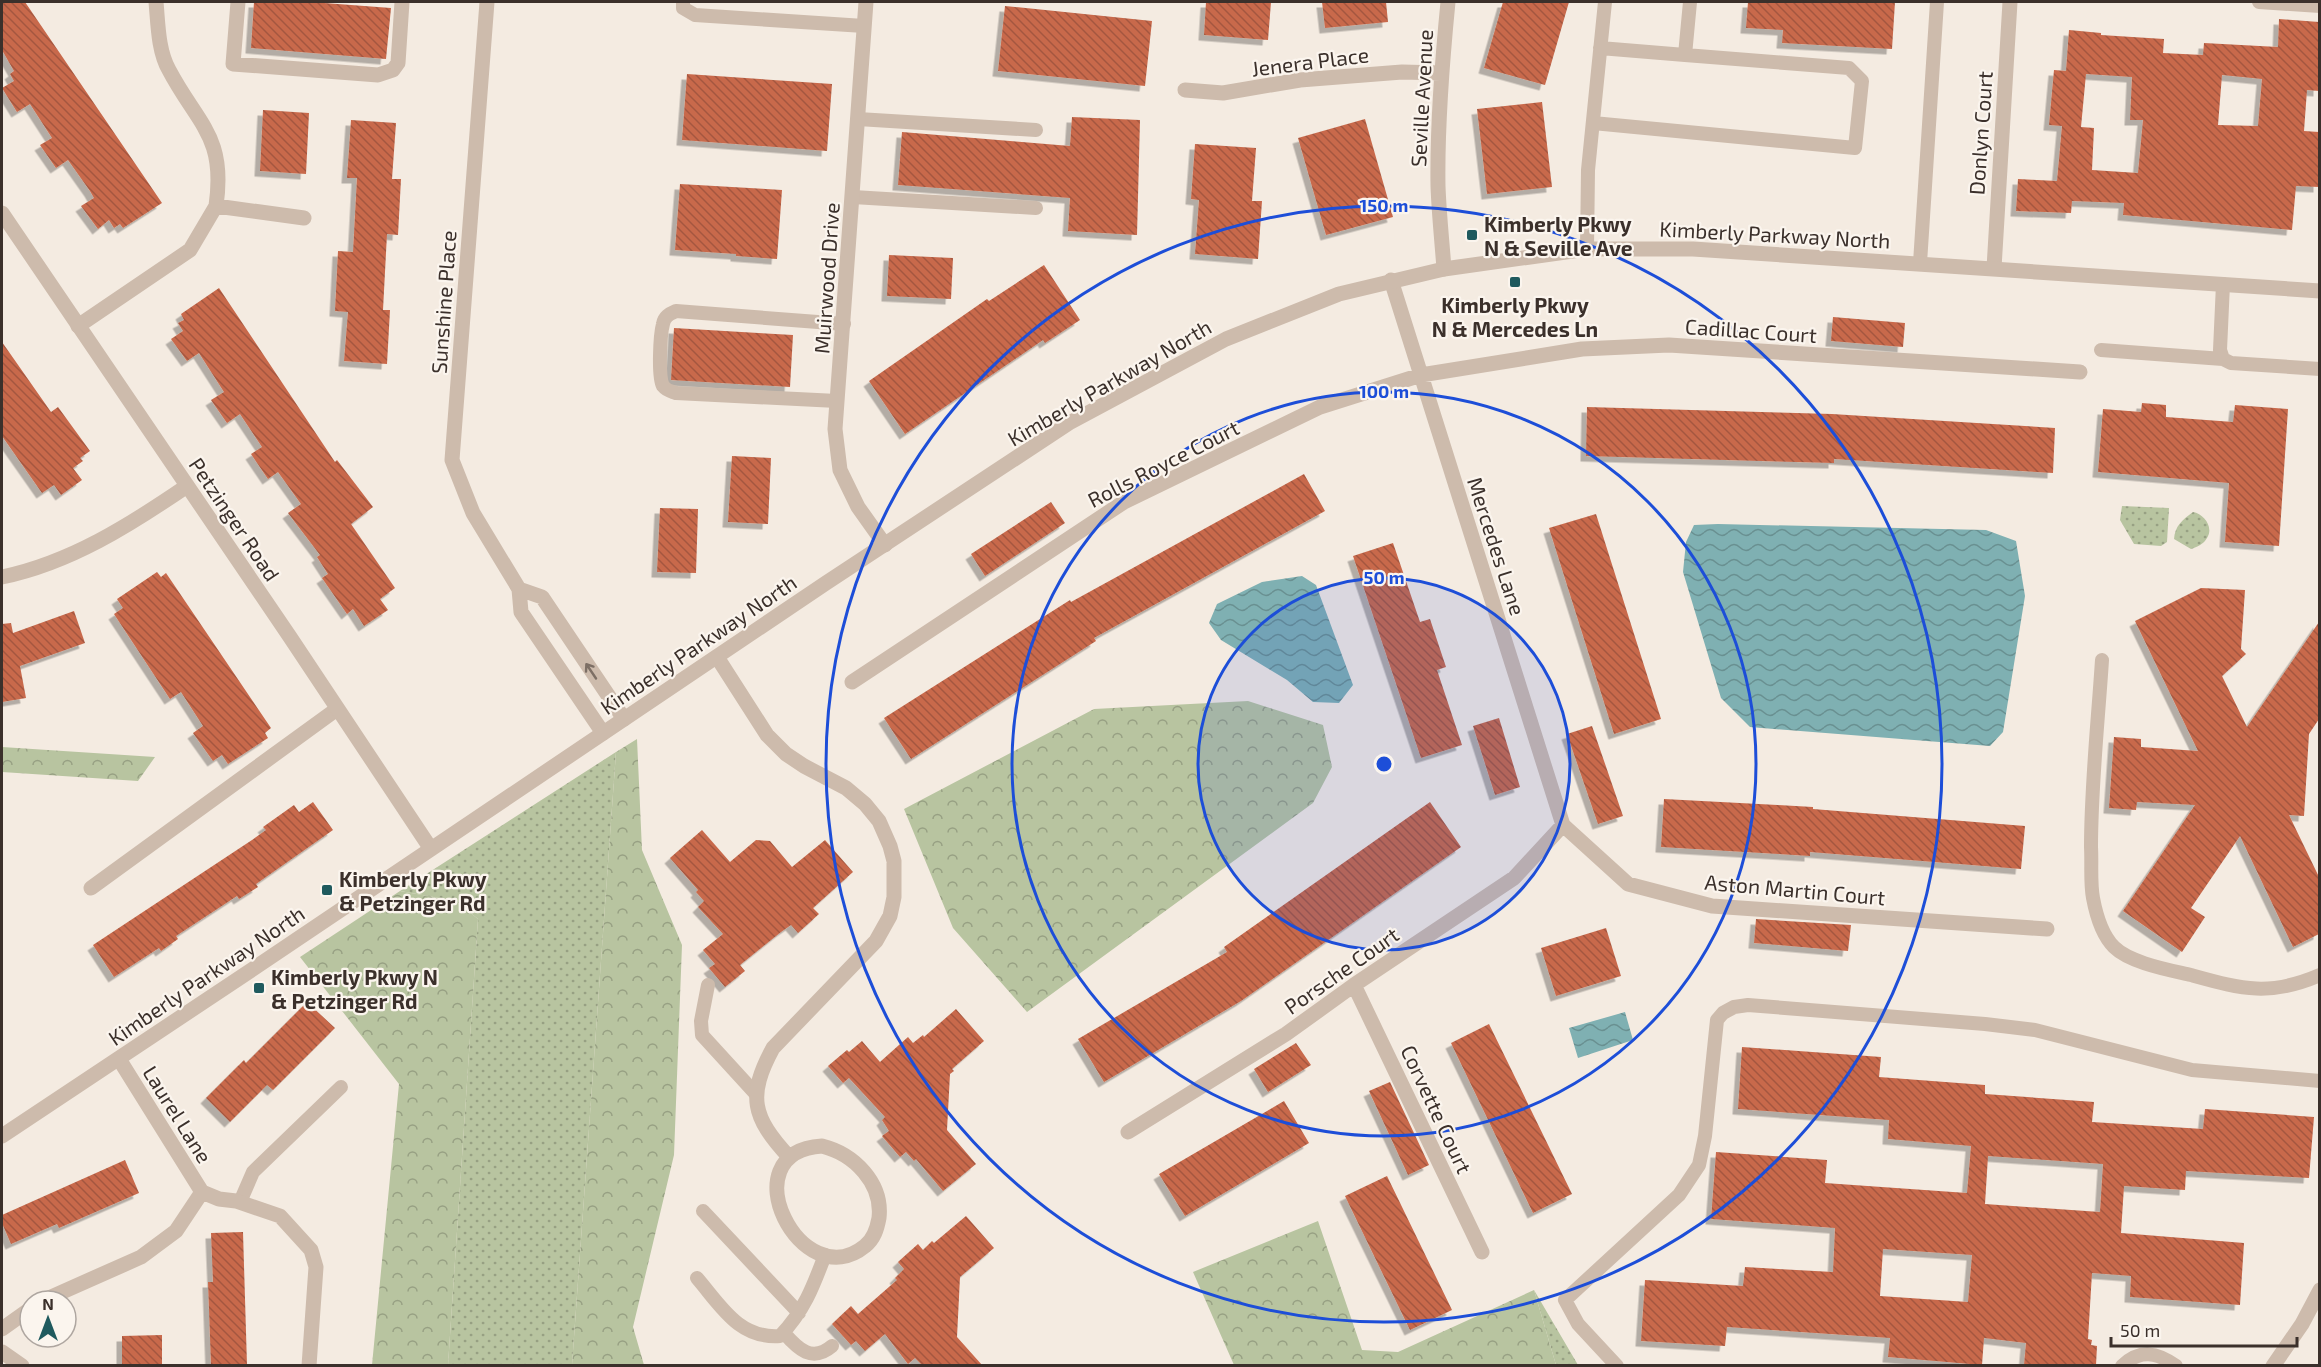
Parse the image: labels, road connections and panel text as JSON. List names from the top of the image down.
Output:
{
  "streets": {
    "street": [
      "Jenera Place",
      "Seville Avenue",
      "Donlyn Court",
      "Kimberly Parkway North",
      "Muirwood Drive",
      "Sunshine Place",
      "Cadillac Court",
      "Rolls Royce Court",
      "Petzinger Road",
      "Mercedes Lane",
      "Aston Martin Court",
      "Porsche Court",
      "Corvette Court",
      "Laurel Lane"
    ]
  },
  "crossings": [
    ["Jenera Place", "Seville Avenue"],
    ["Seville Avenue", "Kimberly Parkway North"],
    ["Donlyn Court", "Kimberly Parkway North"],
    ["Kimberly Parkway North", "Muirwood Drive"],
    ["Kimberly Parkway North", "Sunshine Place"],
    ["Kimberly Parkway North", "Petzinger Road"],
    ["Kimberly Parkway North", "Mercedes Lane"],
    ["Kimberly Parkway North", "Laurel Lane"],
    ["Cadillac Court", "Rolls Royce Court"],
    ["Cadillac Court", "Mercedes Lane"],
    ["Rolls Royce Court", "Mercedes Lane"],
    ["Mercedes Lane", "Aston Martin Court"],
    ["Mercedes Lane", "Porsche Court"],
    ["Aston Martin Court", "Porsche Court"],
    ["Porsche Court", "Corvette Court"]
  ],
  "places": {
    "transit": [
      "Kimberly Pkwy N & Seville Ave",
      "Kimberly Pkwy N & Mercedes Ln",
      "Kimberly Pkwy & Petzinger Rd",
      "Kimberly Pkwy N & Petzinger Rd"
    ]
  },
  "scale_bar": "50 m",
  "north": "top",
  "rings": ["150 m", "100 m", "50 m"]
}
